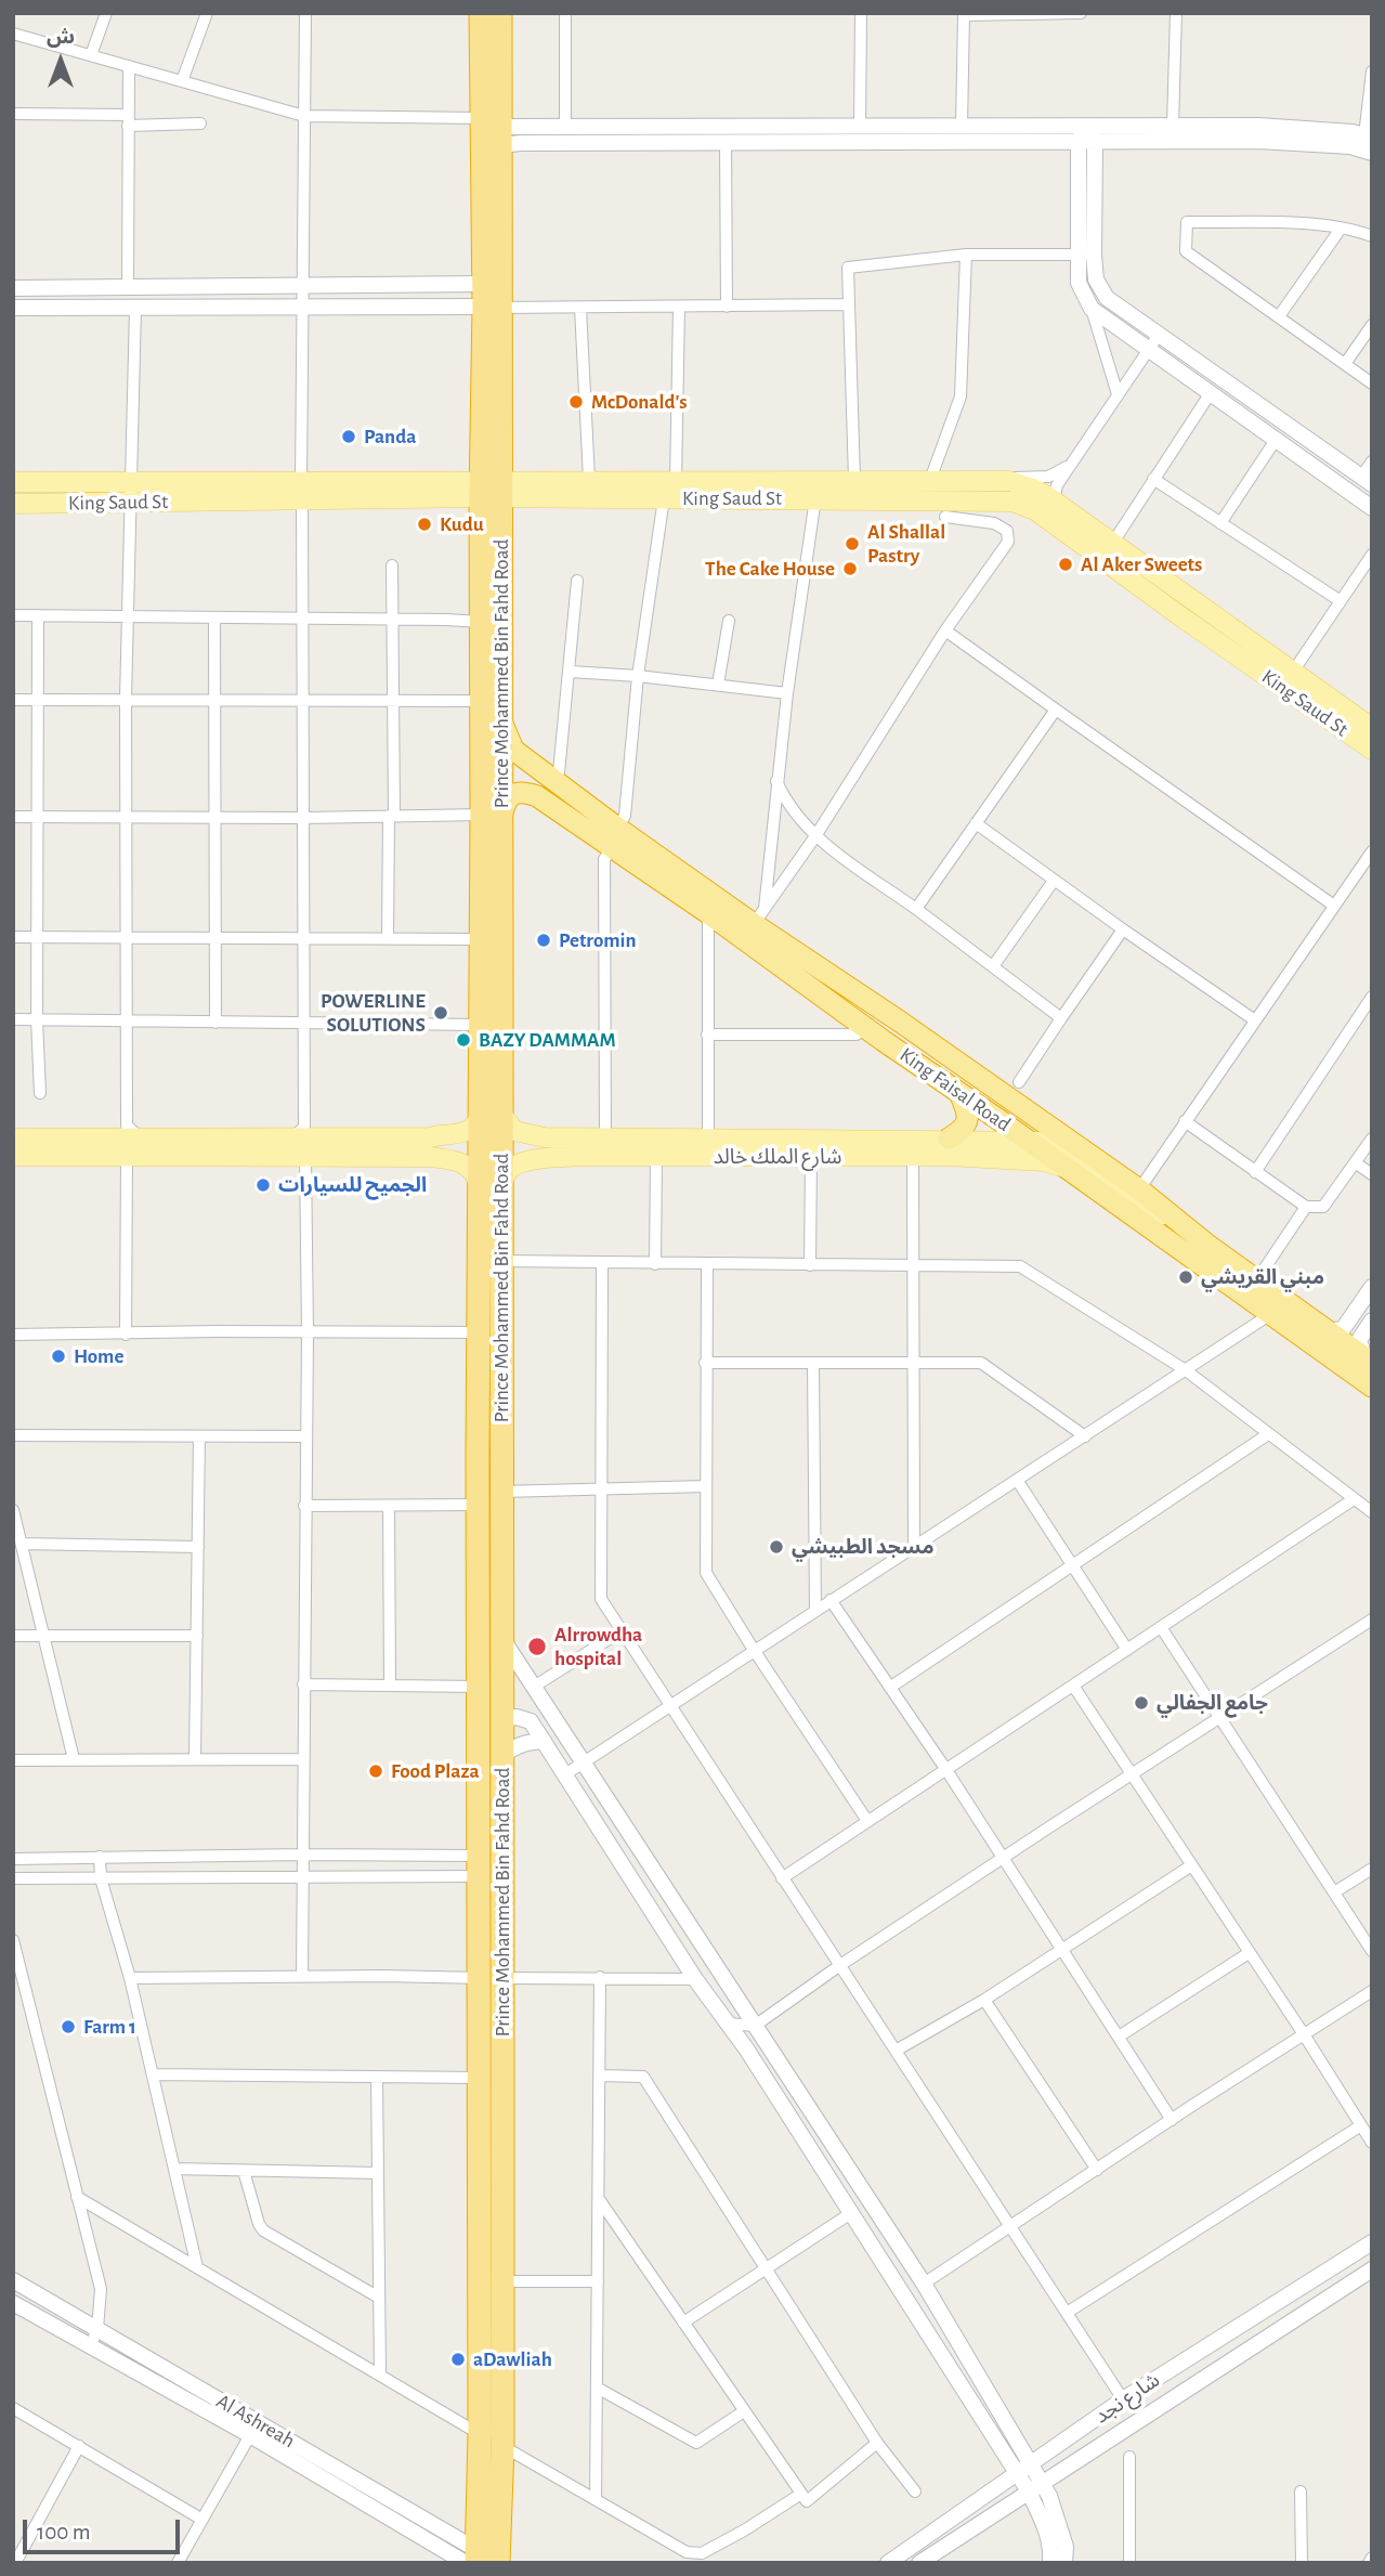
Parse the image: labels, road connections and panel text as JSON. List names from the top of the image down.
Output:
{
  "streets": {
    "highway": ["Prince Mohammed Bin Fahd Road", "King Faisal Road"],
    "main road": ["King Saud St", "شارع الملك خالد"],
    "street": ["شارع نجد", "Al Ashreah"]
  },
  "crossings": [
    ["King Saud St", "Prince Mohammed Bin Fahd Road"],
    ["Prince Mohammed Bin Fahd Road", "King Faisal Road"],
    ["Prince Mohammed Bin Fahd Road", "شارع الملك خالد"],
    ["Prince Mohammed Bin Fahd Road", "Al Ashreah"],
    ["King Faisal Road", "شارع الملك خالد"]
  ],
  "places": [
    "McDonald's",
    "Panda",
    "Kudu",
    "Al Shallal Pastry",
    "Al Aker Sweets",
    "The Cake House",
    "Petromin",
    "POWERLINE SOLUTIONS",
    "BAZY DAMMAM",
    "الجميح للسيارات",
    "مبني القريشي",
    "Home",
    "مسجد الطبيشي",
    "Alrrowdha hospital",
    "جامع الجفالي",
    "Food Plaza",
    "Farm 1",
    "aDawliah"
  ],
  "scale_bar": "100 m",
  "north": "top"
}
